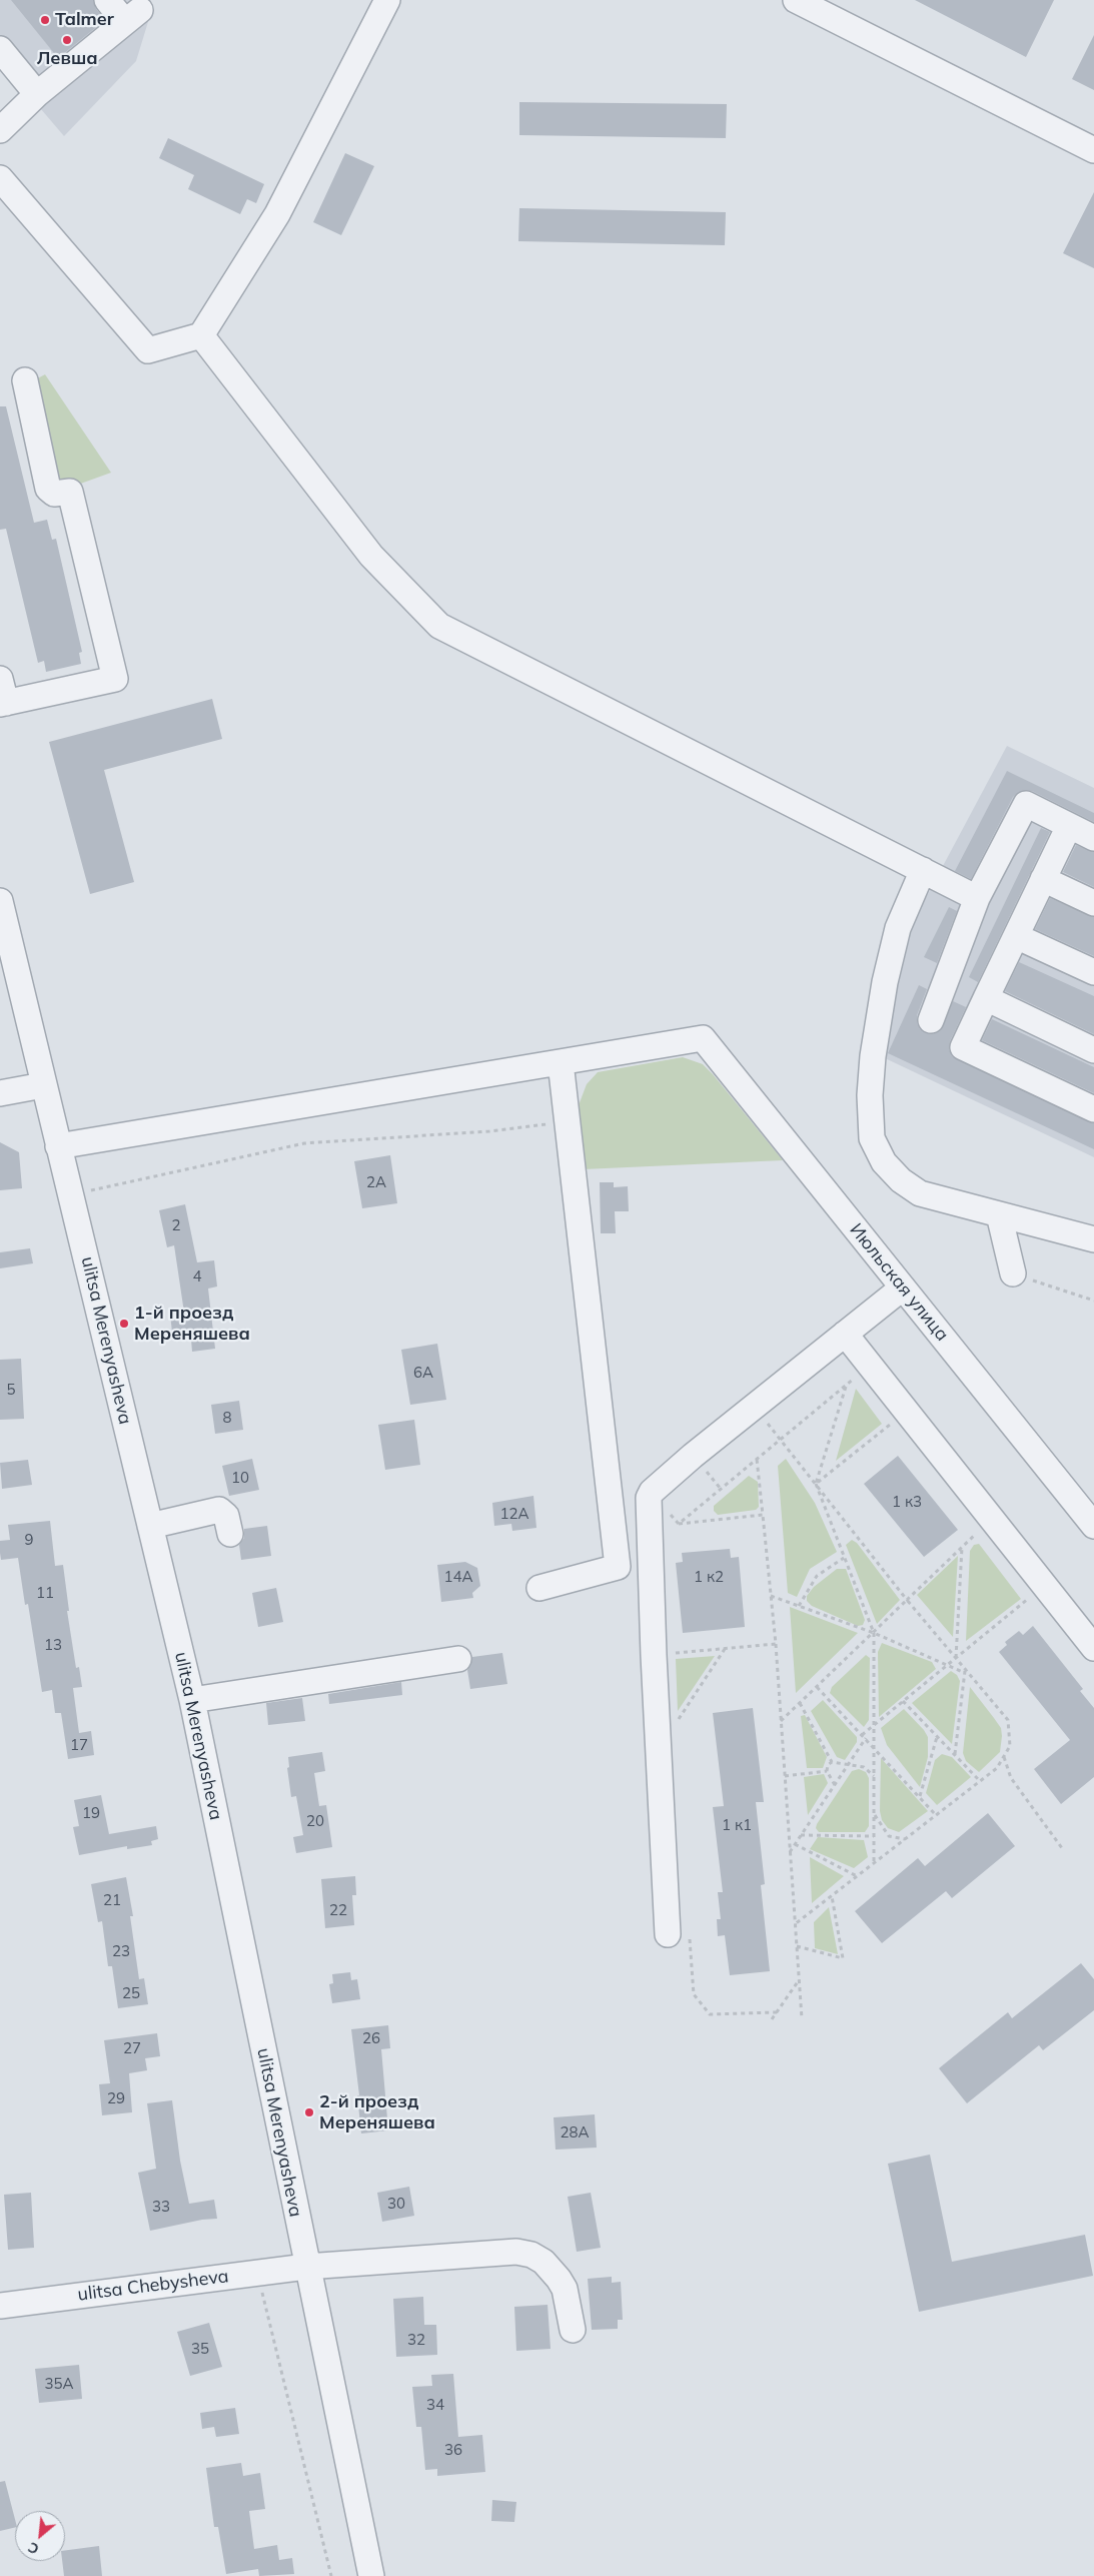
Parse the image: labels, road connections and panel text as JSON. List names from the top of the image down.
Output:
{
  "streets": {
    "street": ["Июльская улица", "ulitsa Merenyasheva", "ulitsa Chebysheva"]
  },
  "crossings": [
    ["ulitsa Merenyasheva", "ulitsa Chebysheva"]
  ],
  "places": [
    "Talmer",
    "Левша",
    "1-й проезд Мереняшева",
    "2-й проезд Мереняшева"
  ],
  "house_numbers": [
    "2А",
    "2",
    "4",
    "6А",
    "5",
    "8",
    "10",
    "1 к3",
    "12А",
    "9",
    "14А",
    "1 к2",
    "11",
    "13",
    "17",
    "19",
    "20",
    "1 к1",
    "21",
    "22",
    "23",
    "25",
    "26",
    "27",
    "29",
    "28А",
    "30",
    "33",
    "32",
    "35",
    "35А",
    "34",
    "36"
  ],
  "north": "bottom left"
}
